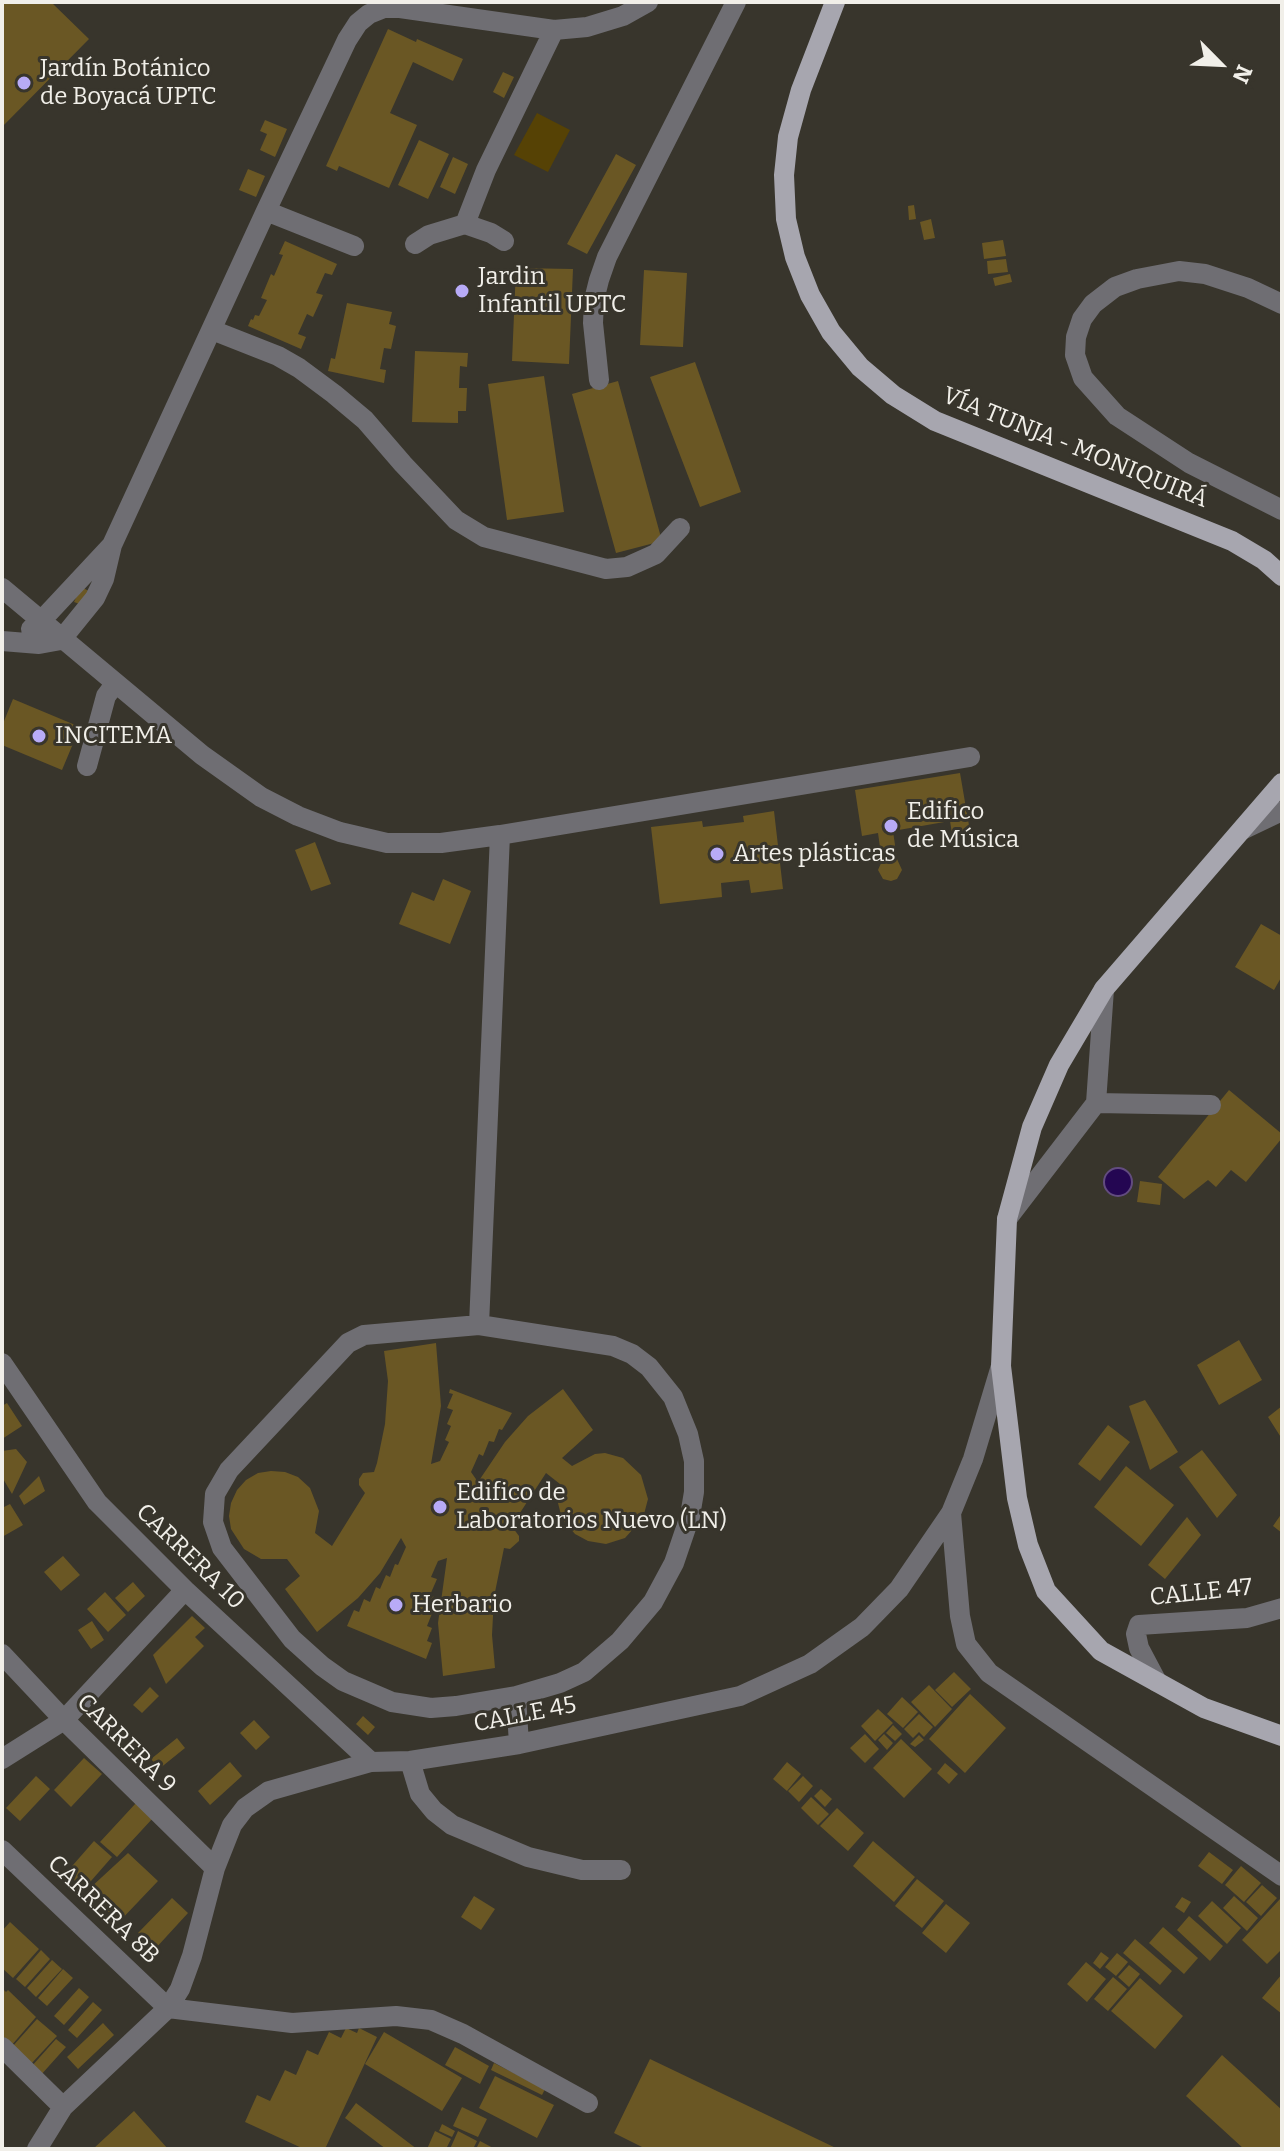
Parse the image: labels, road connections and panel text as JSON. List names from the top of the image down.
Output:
{
  "streets": {
    "main road": ["VÍA TUNJA - MONIQUIRÁ"],
    "street": [
      "CARRERA 10",
      "CALLE 47",
      "CALLE 45",
      "CARRERA 9",
      "CARRERA 8B"
    ]
  },
  "crossings": [
    ["CARRERA 10", "CALLE 45"],
    ["CALLE 45", "CARRERA 9"],
    ["CALLE 45", "CARRERA 8B"]
  ],
  "places": [
    "Jardín Botánico de Boyacá UPTC",
    "Jardin Infantil UPTC",
    "INCITEMA",
    "Edifico de Música",
    "Artes plásticas",
    "Edifico de Laboratorios Nuevo (LN)",
    "Herbario"
  ],
  "north": "bottom right"
}
